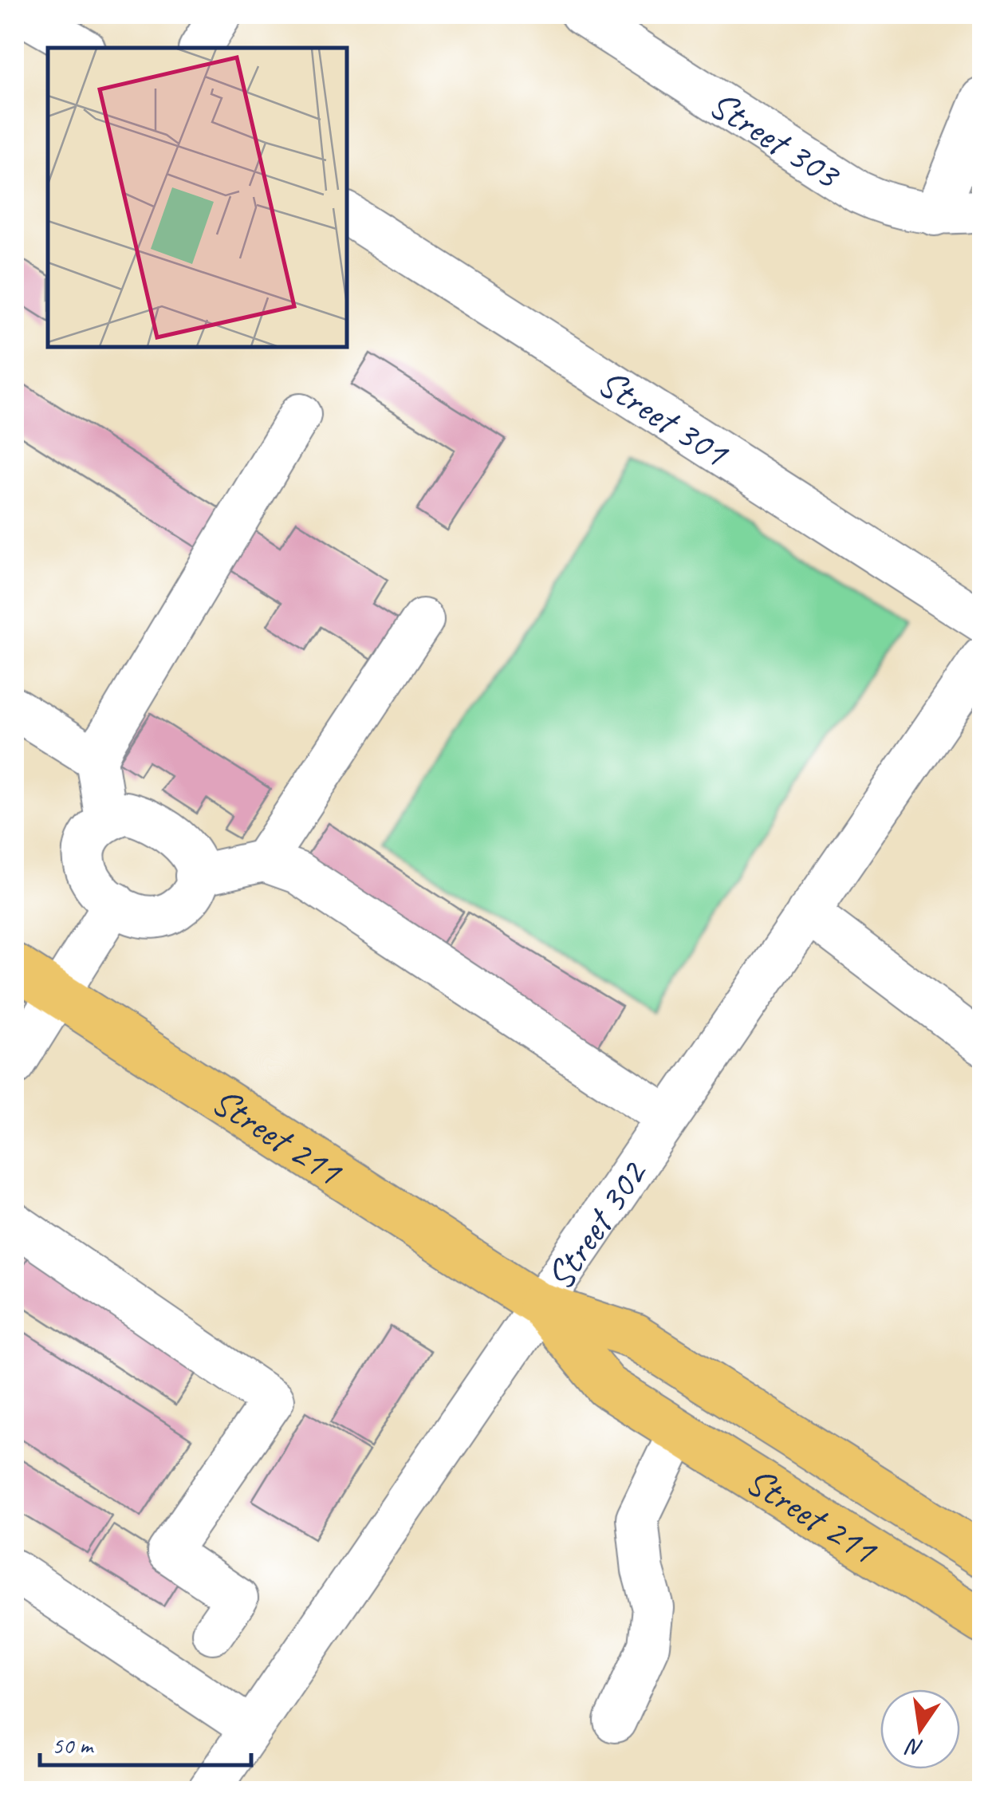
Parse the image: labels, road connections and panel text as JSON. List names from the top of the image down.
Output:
{
  "streets": {
    "main road": ["Street 211"],
    "street": ["Street 303", "Street 301", "Street 302"]
  },
  "crossings": [
    ["Street 211", "Street 302"]
  ],
  "scale_bar": "50 m",
  "north": "bottom"
}
